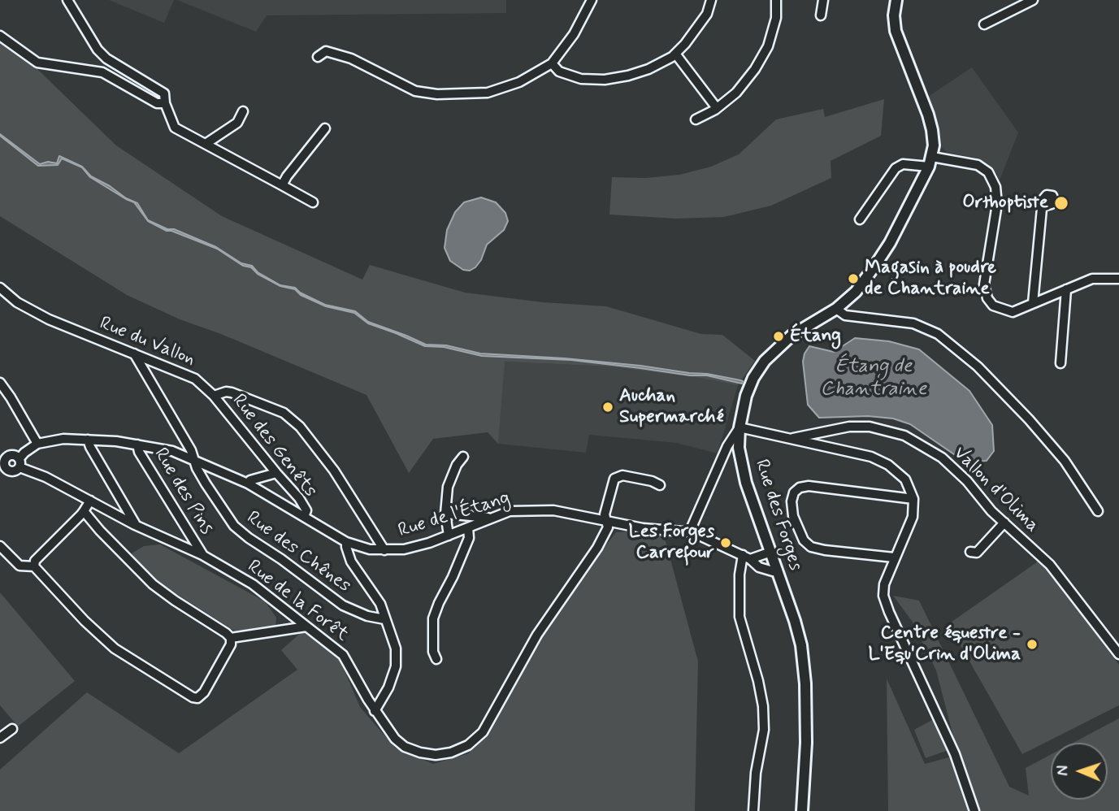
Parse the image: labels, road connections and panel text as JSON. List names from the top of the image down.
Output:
{
  "streets": {
    "main road": ["Rue des Forges"],
    "street": [
      "Rue du Vallon",
      "Rue des Genêts",
      "Vallon d'Olima",
      "Rue des Pins",
      "Rue de l'Étang",
      "Rue des Chênes",
      "Rue de la Forêt"
    ]
  },
  "crossings": [
    ["Rue du Vallon", "Rue des Genêts"],
    ["Rue du Vallon", "Rue des Chênes"],
    ["Rue des Genêts", "Rue de l'Étang"],
    ["Vallon d'Olima", "Rue des Forges"],
    ["Rue des Pins", "Rue de l'Étang"],
    ["Rue des Pins", "Rue de la Forêt"],
    ["Rue de l'Étang", "Rue des Forges"],
    ["Rue de l'Étang", "Rue des Chênes"],
    ["Rue de l'Étang", "Rue de la Forêt"]
  ],
  "water": ["Étang de Chantraine"],
  "places": [
    "Orthoptiste",
    "Magasin à poudre de Chantraine",
    "Étang",
    "Auchan Supermarché",
    "Les Forges Carrefour",
    "Centre équestre - L'Equ'Crin d'Olima"
  ],
  "north": "left"
}
